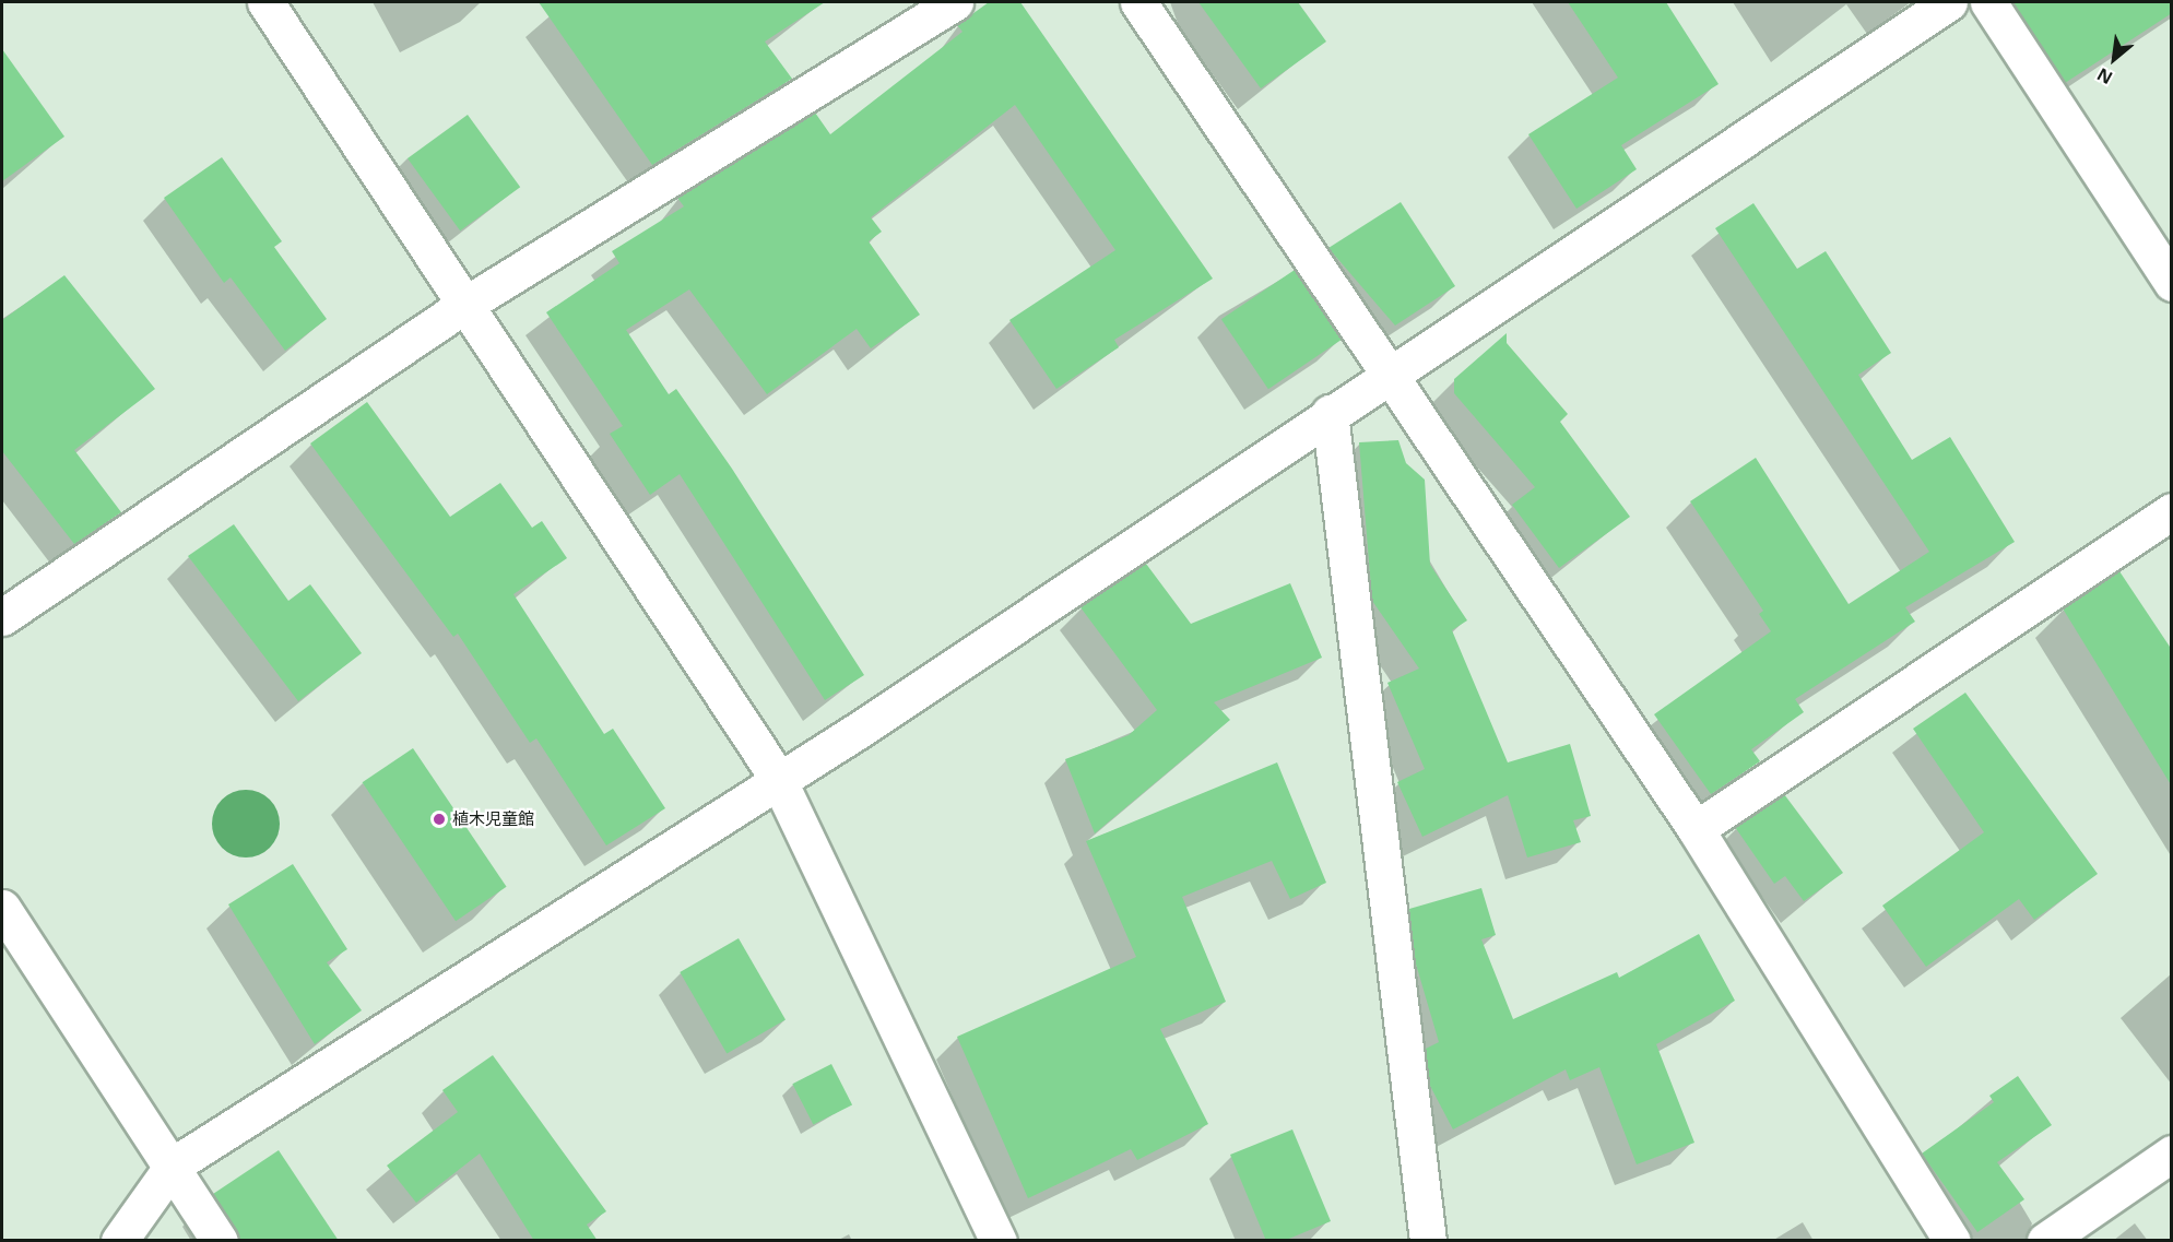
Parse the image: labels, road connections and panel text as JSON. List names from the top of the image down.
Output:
{
  "places": ["植木児童館"],
  "north": "bottom left"
}
